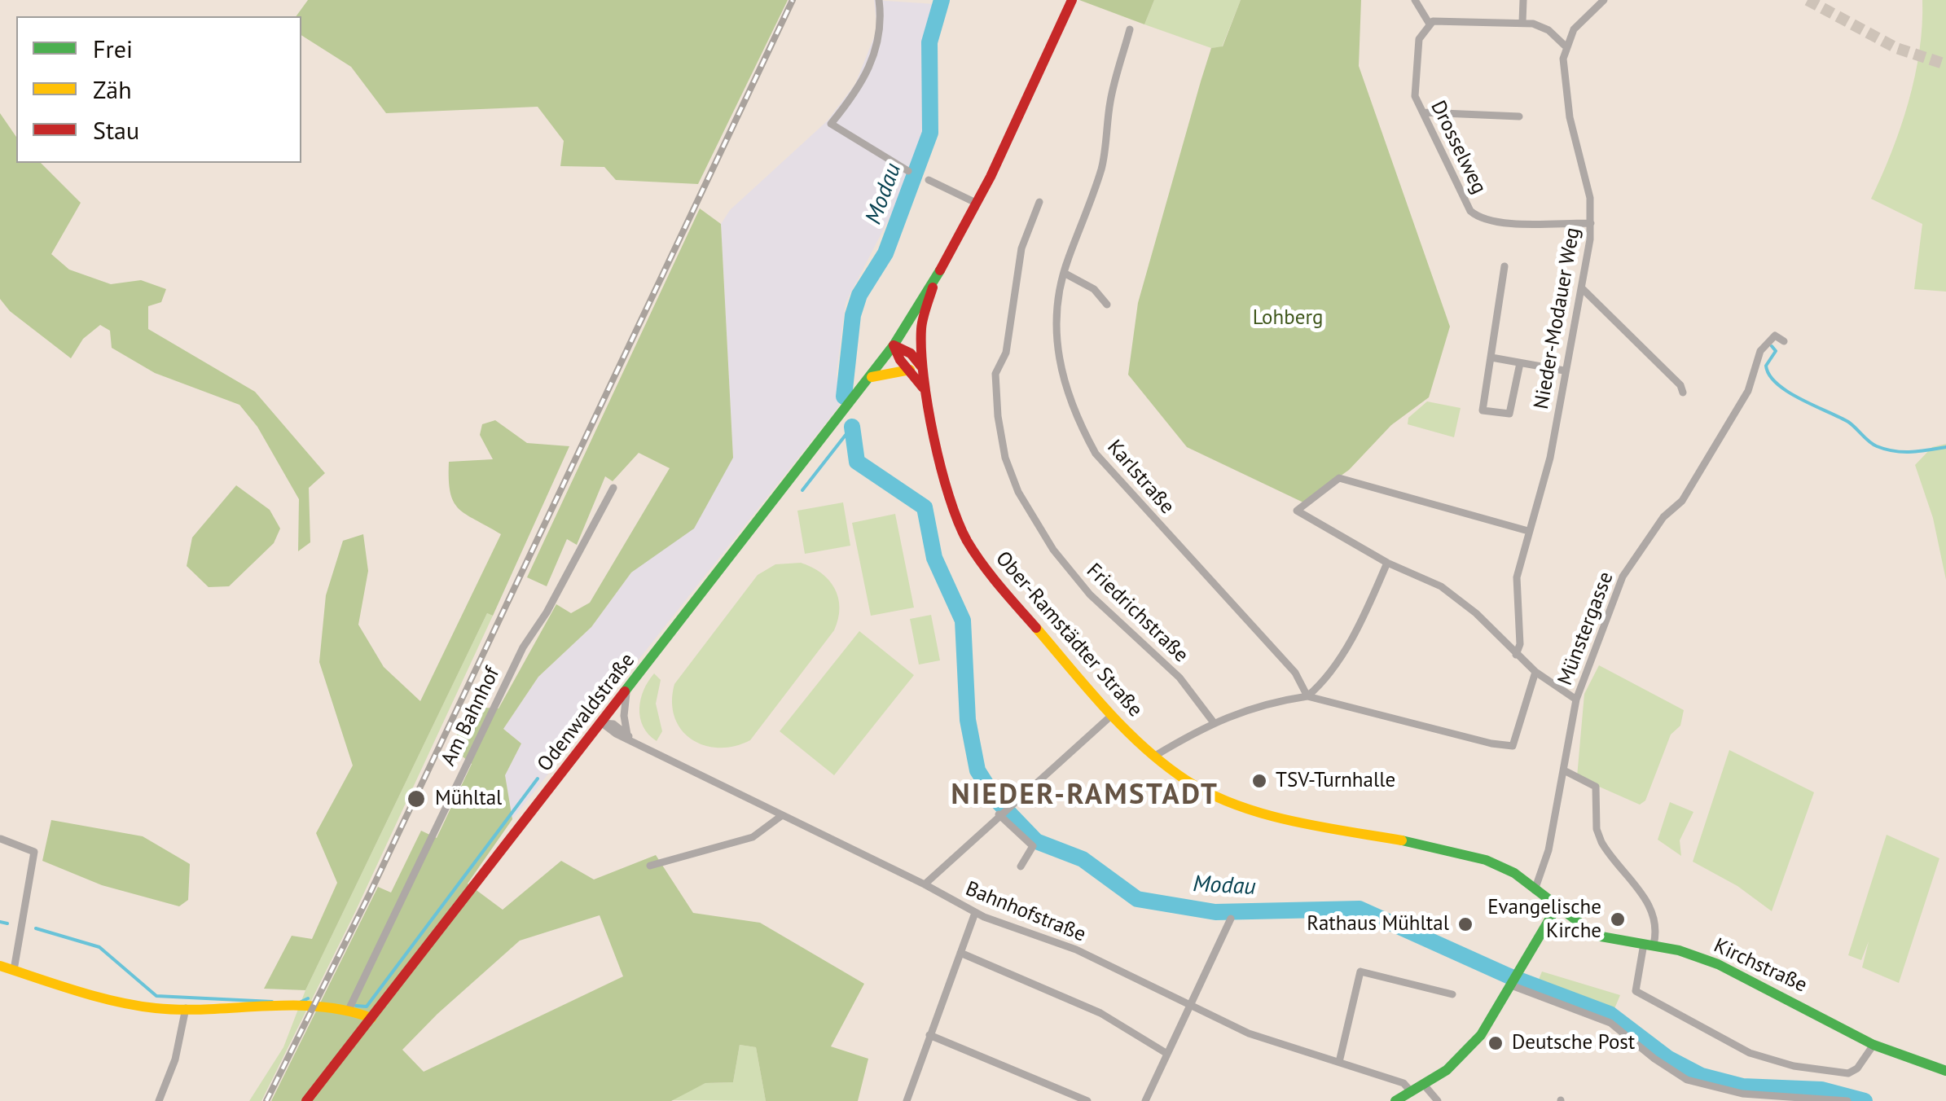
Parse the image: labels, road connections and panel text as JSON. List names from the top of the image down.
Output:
{
  "streets": {
    "main road": ["Ober-Ramstädter Straße", "Odenwaldstraße", "Kirchstraße"],
    "street": [
      "Drosselweg",
      "Nieder-Modauer Weg",
      "Karlstraße",
      "Friedrichstraße",
      "Münstergasse",
      "Am Bahnhof",
      "Bahnhofstraße"
    ]
  },
  "crossings": [
    ["Drosselweg", "Nieder-Modauer Weg"],
    ["Münstergasse", "Ober-Ramstädter Straße"],
    ["Ober-Ramstädter Straße", "Odenwaldstraße"],
    ["Ober-Ramstädter Straße", "Kirchstraße"],
    ["Odenwaldstraße", "Bahnhofstraße"]
  ],
  "districts": ["NIEDER-RAMSTADT"],
  "water": ["Modau"],
  "parks": ["Lohberg"],
  "places": [
    "TSV-Turnhalle",
    "Mühltal",
    "Evangelische Kirche",
    "Rathaus Mühltal",
    "Deutsche Post"
  ],
  "legend": ["Frei", "Zäh", "Stau"]
}
